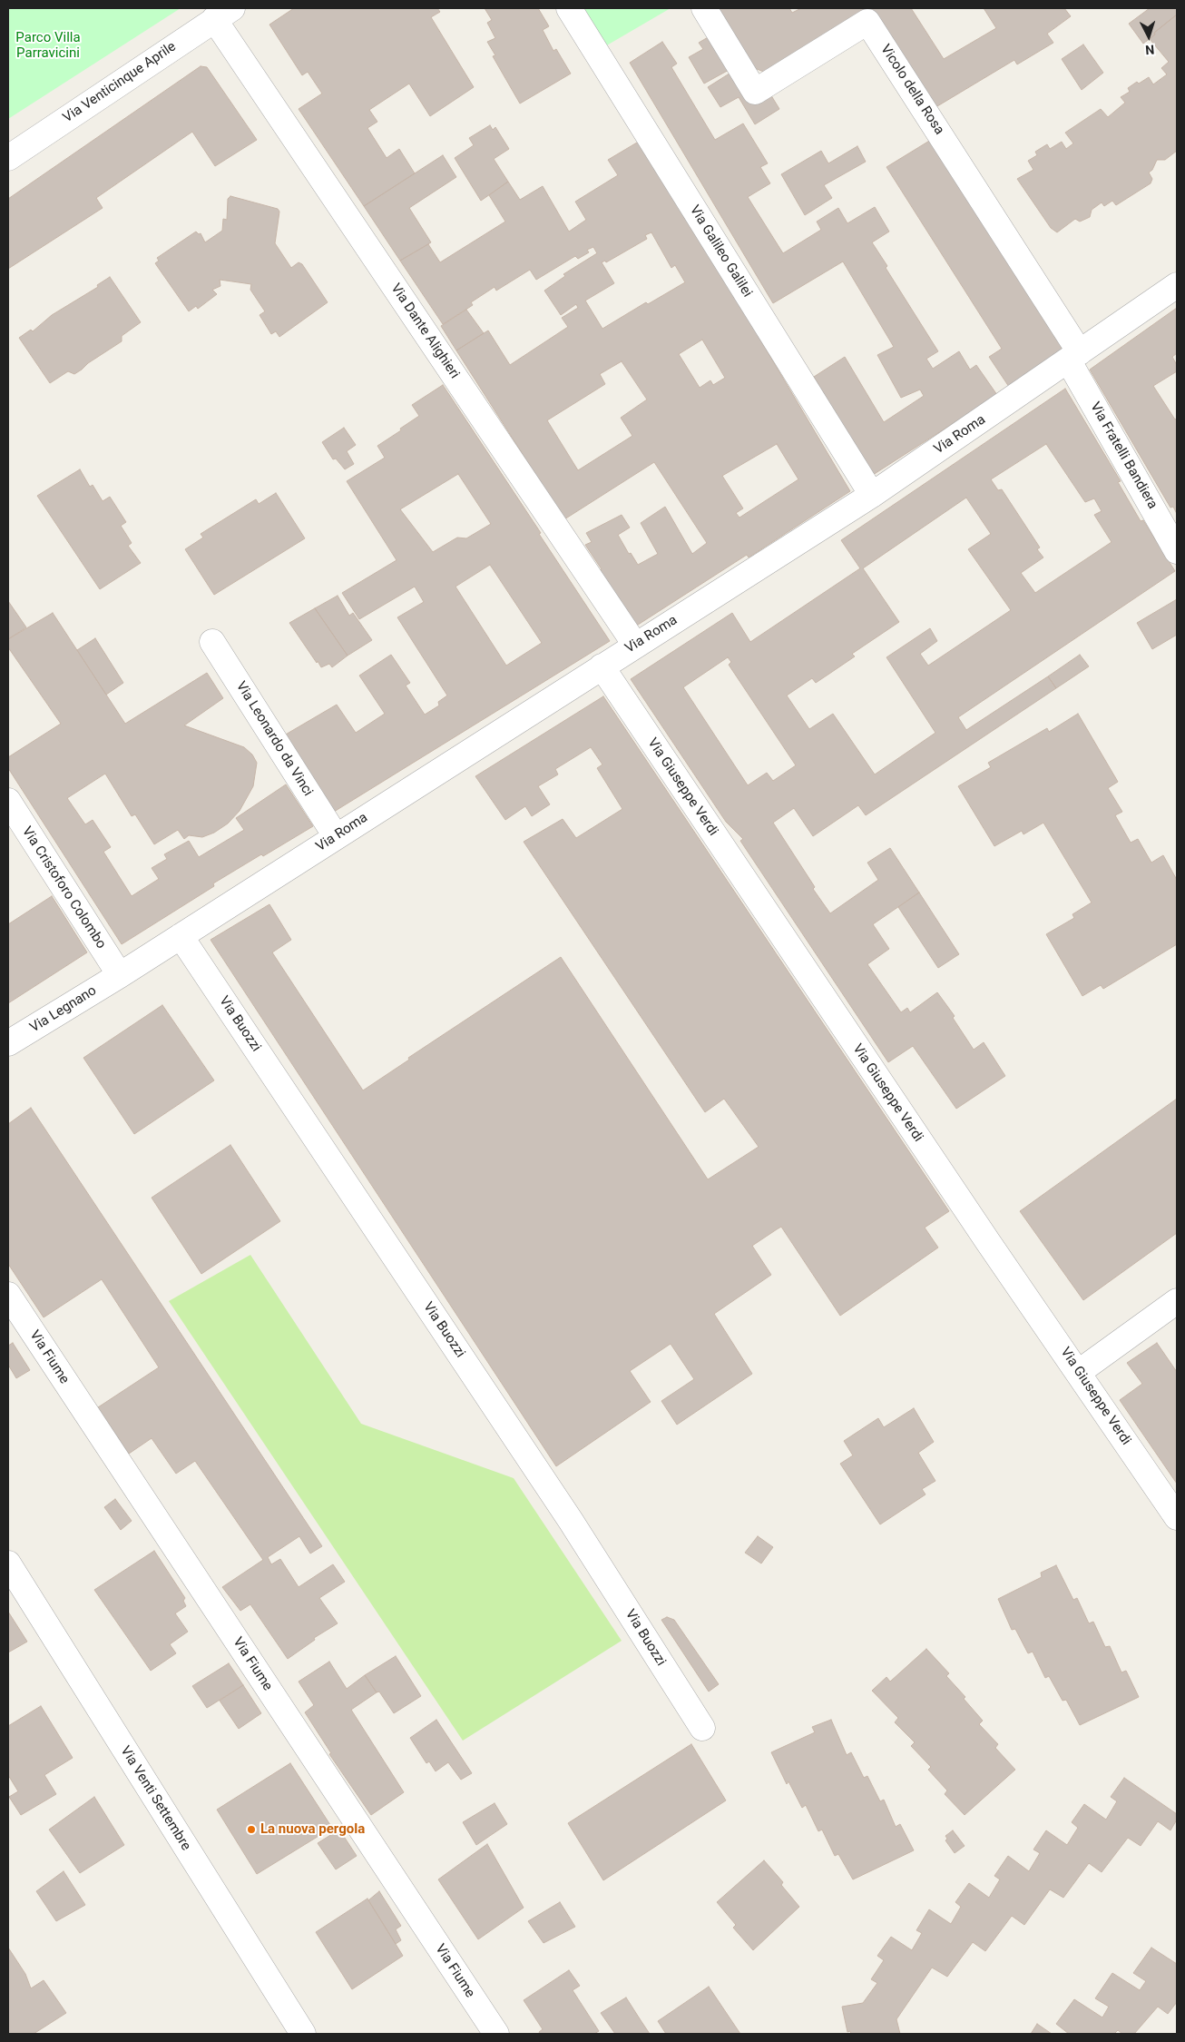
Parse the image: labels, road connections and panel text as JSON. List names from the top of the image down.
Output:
{
  "streets": {
    "street": [
      "Via Venticinque Aprile",
      "Vicolo della Rosa",
      "Via Galileo Galilei",
      "Via Dante Alighieri",
      "Via Roma",
      "Via Fratelli Bandiera",
      "Via Leonardo da Vinci",
      "Via Giuseppe Verdi",
      "Via Cristoforo Colombo",
      "Via Legnano",
      "Via Buozzi",
      "Via Fiume",
      "Via Venti Settembre"
    ]
  },
  "crossings": [
    ["Via Venticinque Aprile", "Via Dante Alighieri"],
    ["Vicolo della Rosa", "Via Roma"],
    ["Vicolo della Rosa", "Via Fratelli Bandiera"],
    ["Via Galileo Galilei", "Via Roma"],
    ["Via Dante Alighieri", "Via Roma"],
    ["Via Roma", "Via Fratelli Bandiera"],
    ["Via Roma", "Via Leonardo da Vinci"],
    ["Via Roma", "Via Giuseppe Verdi"],
    ["Via Roma", "Via Cristoforo Colombo"],
    ["Via Roma", "Via Legnano"],
    ["Via Roma", "Via Buozzi"],
    ["Via Cristoforo Colombo", "Via Legnano"]
  ],
  "parks": ["Parco Villa Parravicini"],
  "places": ["La nuova pergola"],
  "north": "bottom"
}
